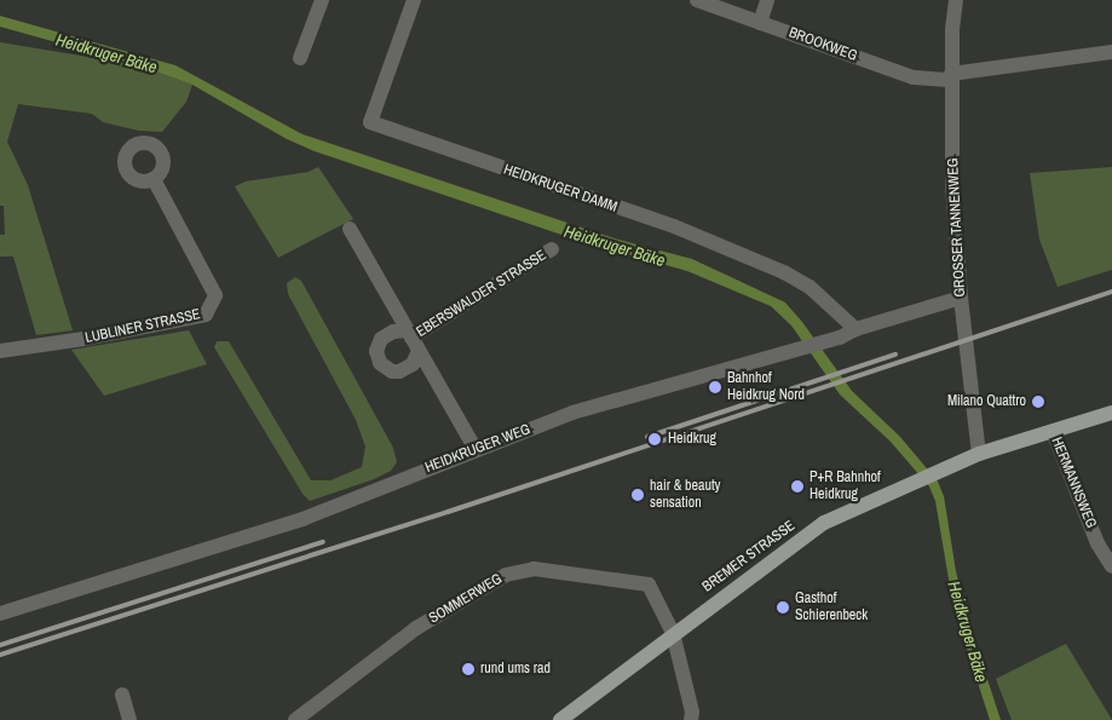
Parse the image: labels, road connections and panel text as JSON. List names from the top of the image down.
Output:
{
  "streets": {
    "main road": ["BREMER STRASSE"],
    "street": [
      "BROOKWEG",
      "HEIDKRUGER DAMM",
      "GROSSER TANNENWEG",
      "EBERSWALDER STRASSE",
      "LUBLINER STRASSE",
      "HEIDKRUGER WEG",
      "HERMANNSWEG",
      "SOMMERWEG"
    ]
  },
  "crossings": [
    ["BROOKWEG", "GROSSER TANNENWEG"],
    ["HEIDKRUGER DAMM", "HEIDKRUGER WEG"],
    ["GROSSER TANNENWEG", "HEIDKRUGER WEG"],
    ["GROSSER TANNENWEG", "BREMER STRASSE"],
    ["EBERSWALDER STRASSE", "HEIDKRUGER WEG"],
    ["HERMANNSWEG", "BREMER STRASSE"],
    ["BREMER STRASSE", "SOMMERWEG"]
  ],
  "water": ["Heidkruger Bäke"],
  "places": [
    "Bahnhof Heidkrug Nord",
    "Milano Quattro",
    "Heidkrug",
    "P+R Bahnhof Heidkrug",
    "hair & beauty sensation",
    "Gasthof Schierenbeck",
    "rund ums rad"
  ]
}
